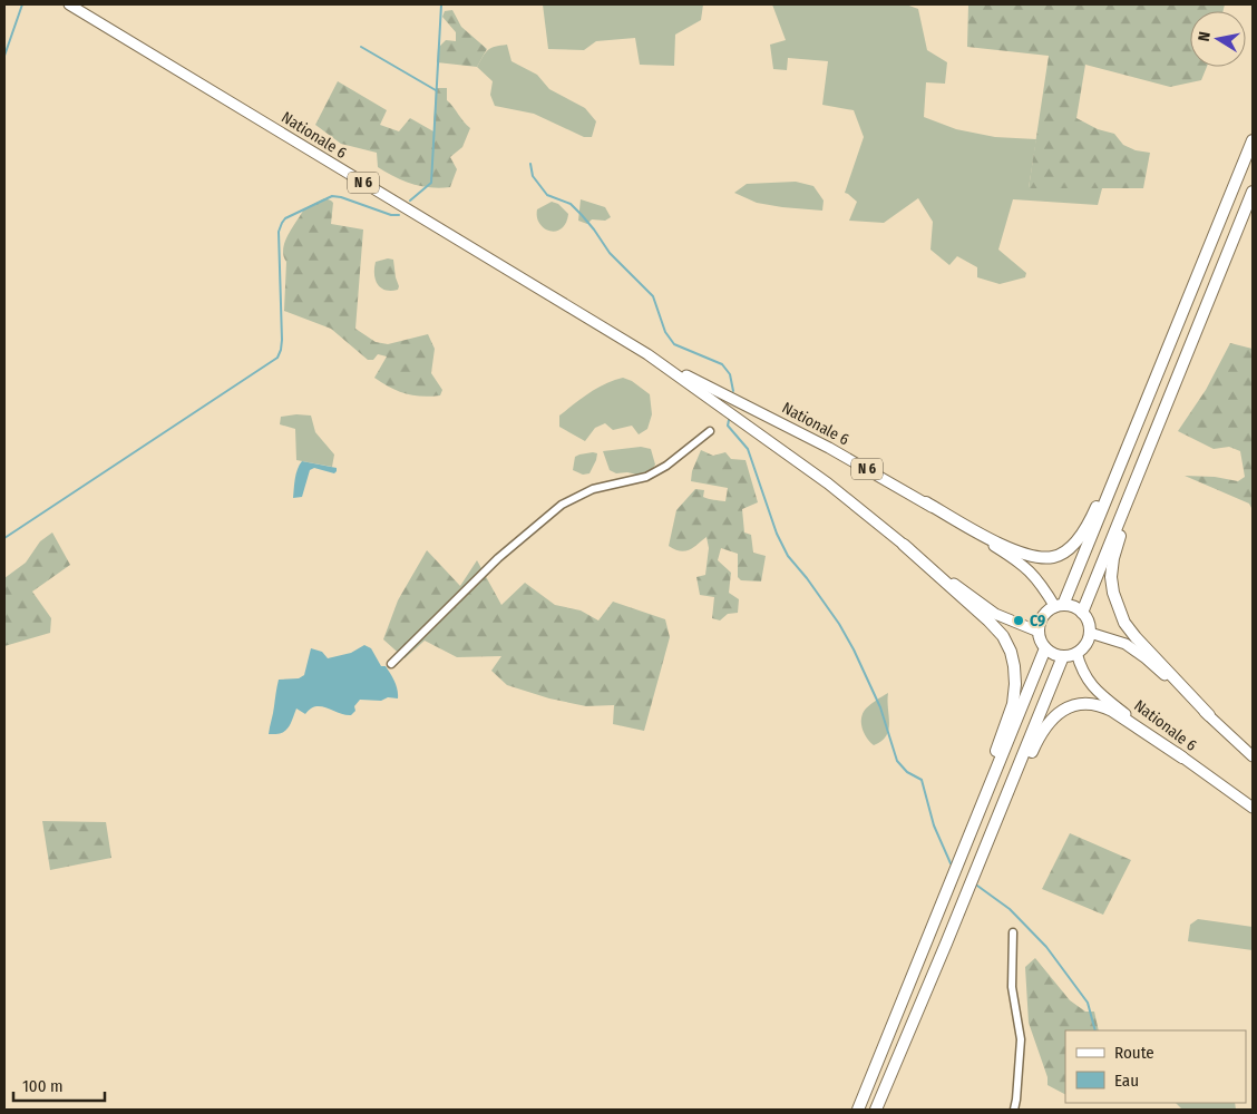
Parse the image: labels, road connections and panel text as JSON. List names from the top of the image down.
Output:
{
  "streets": {
    "main road": ["Nationale 6", "N 6"]
  },
  "places": ["C9"],
  "legend": ["Route", "Eau"],
  "scale_bar": "100 m",
  "north": "left"
}
